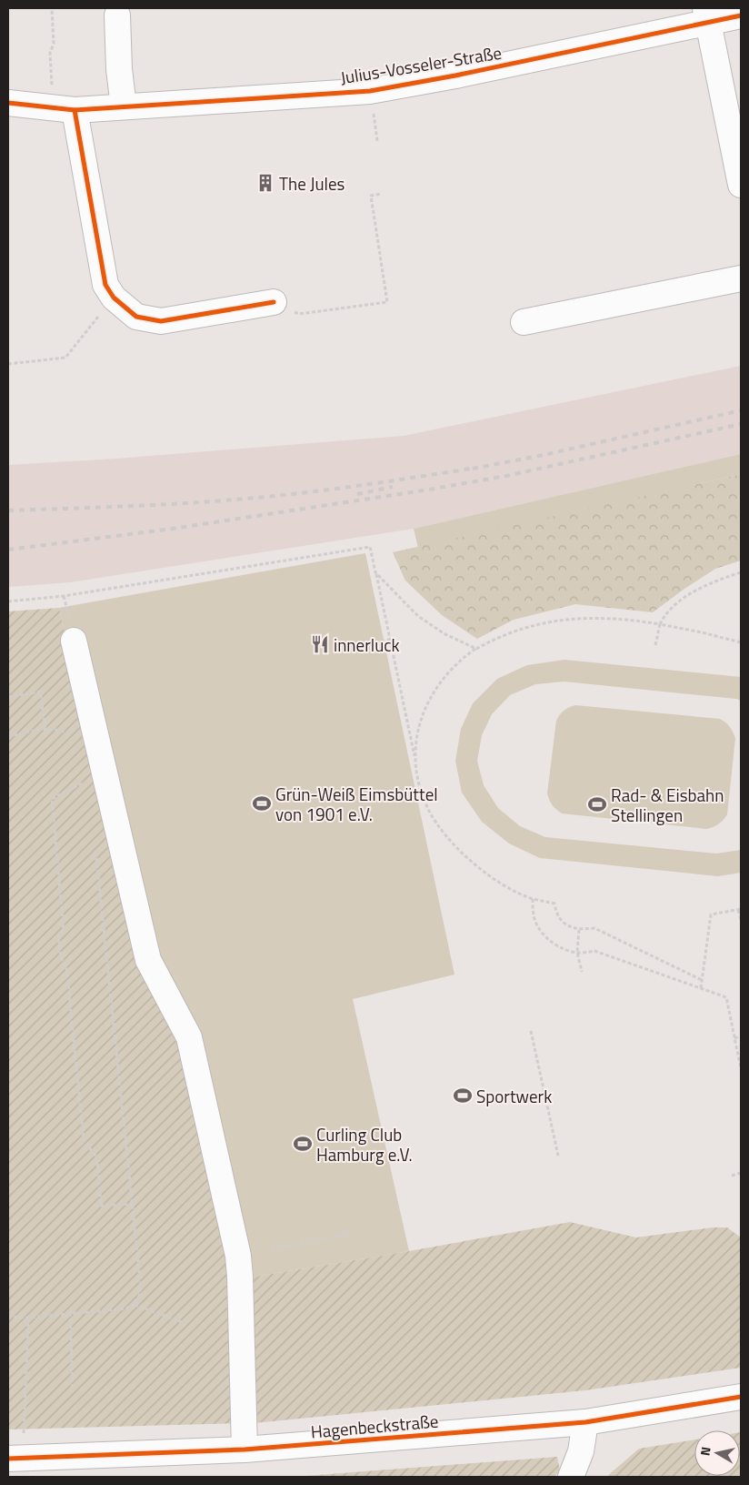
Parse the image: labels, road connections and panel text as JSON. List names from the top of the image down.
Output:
{
  "streets": {
    "street": ["Julius-Vosseler-Straße", "Hagenbeckstraße"]
  },
  "places": {
    "building": ["The Jules"],
    "restaurant": ["innerluck"],
    "sports": [
      "Grün-Weiß Eimsbüttel von 1901 e.V.",
      "Rad- & Eisbahn Stellingen",
      "Sportwerk",
      "Curling Club Hamburg e.V."
    ]
  },
  "north": "left"
}
